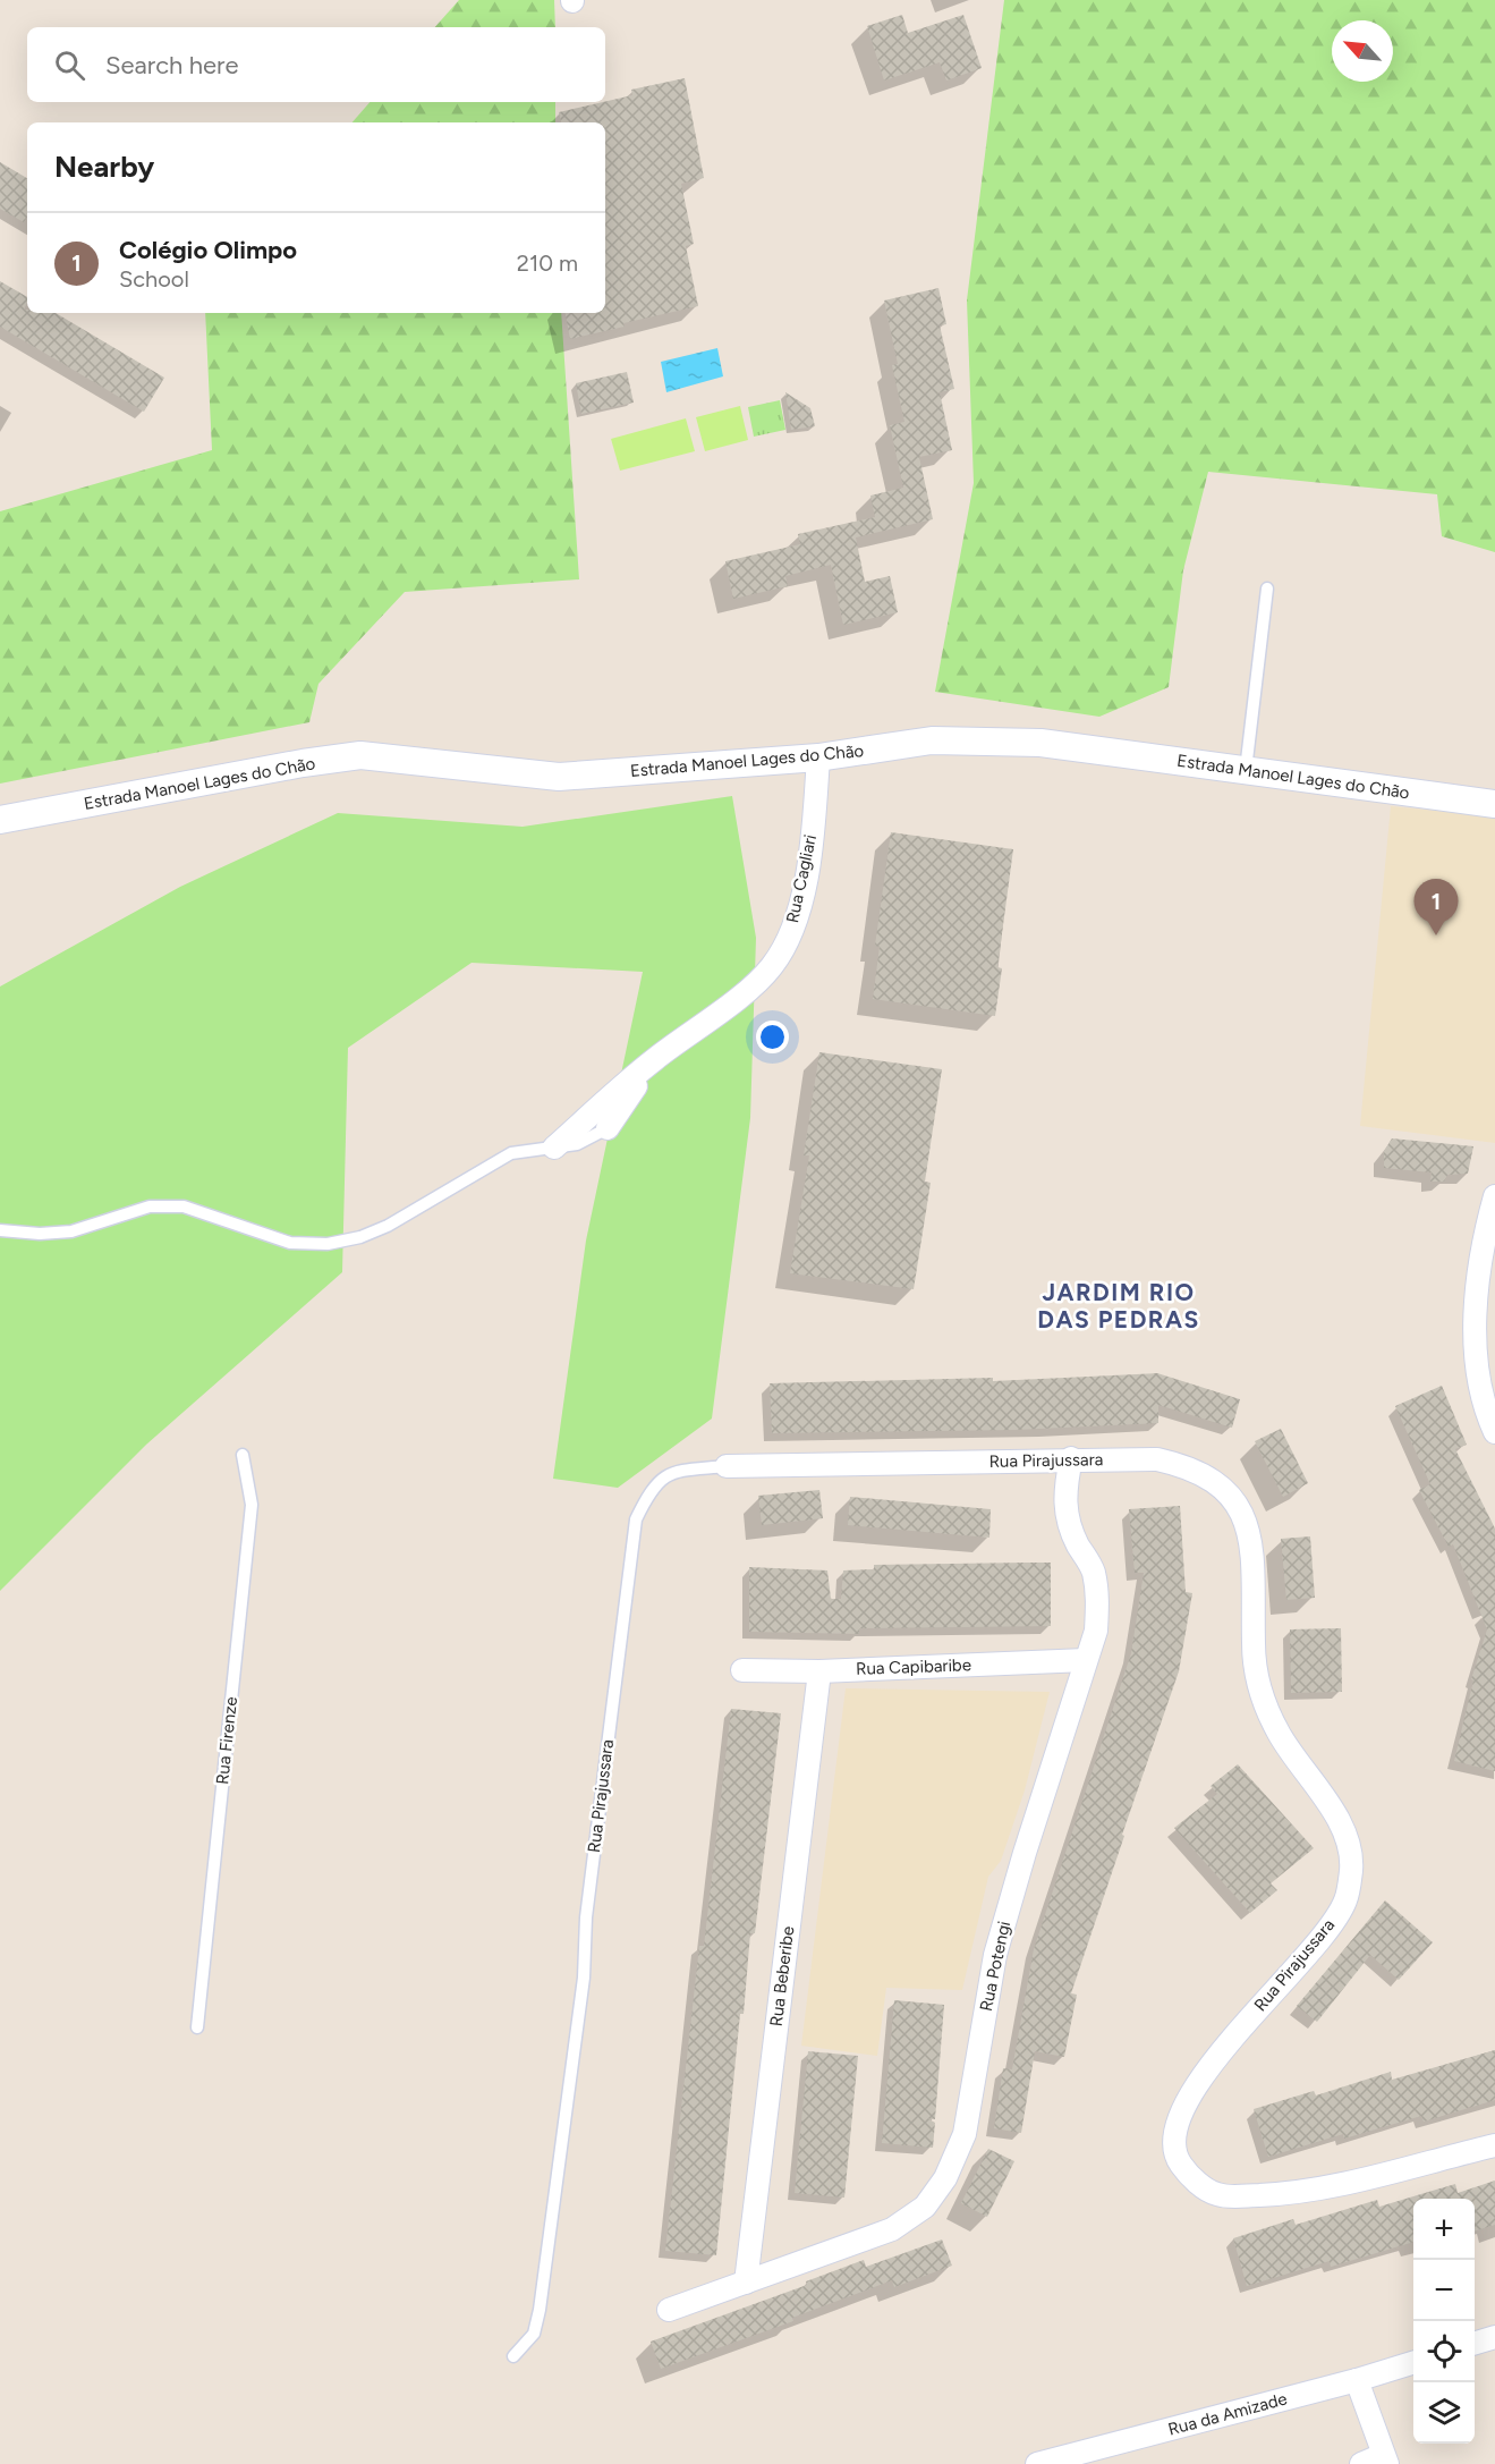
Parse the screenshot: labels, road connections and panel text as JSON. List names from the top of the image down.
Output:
{
  "streets": {
    "street": [
      "Estrada Manoel Lages do Chão",
      "Rua Cagliari",
      "Rua Pirajussara",
      "Rua Capibaribe",
      "Rua Potengi",
      "Rua Beberibe",
      "Rua da Amizade"
    ],
    "lane": ["Rua Firenze"]
  },
  "crossings": [
    ["Estrada Manoel Lages do Chão", "Rua Cagliari"],
    ["Rua Pirajussara", "Rua Potengi"],
    ["Rua Capibaribe", "Rua Potengi"],
    ["Rua Capibaribe", "Rua Beberibe"],
    ["Rua Potengi", "Rua Beberibe"]
  ],
  "districts": ["JARDIM RIO DAS PEDRAS"],
  "north": "top left",
  "page": {
    "search": "Search here",
    "heading": "Nearby",
    "list": [
      {
        "mark": "1",
        "name": "Colégio Olimpo",
        "note": "School",
        "value": "210 m"
      }
    ],
    "pins": "1",
    "map_buttons": ["+", "−"]
  }
}
